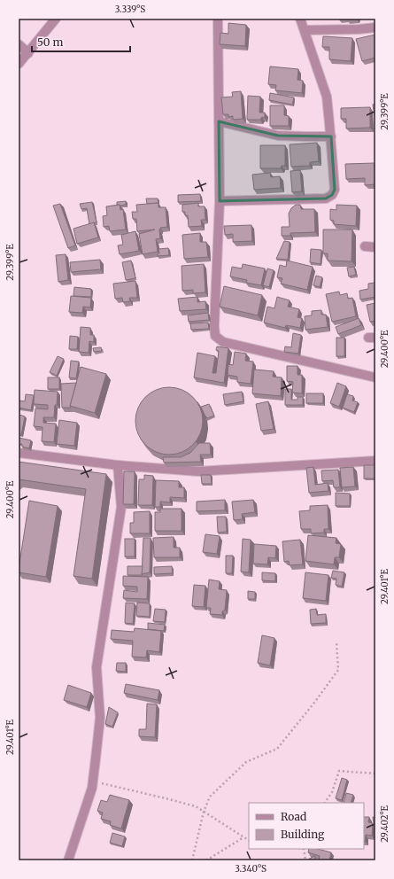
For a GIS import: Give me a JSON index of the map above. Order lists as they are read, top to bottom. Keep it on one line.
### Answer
{"legend":["Road","Building"],"scale_bar":"50 m","coordinates":["3.339°S","29.399°E","29.400°E","29.401°E","29.402°E","3.340°S"]}
